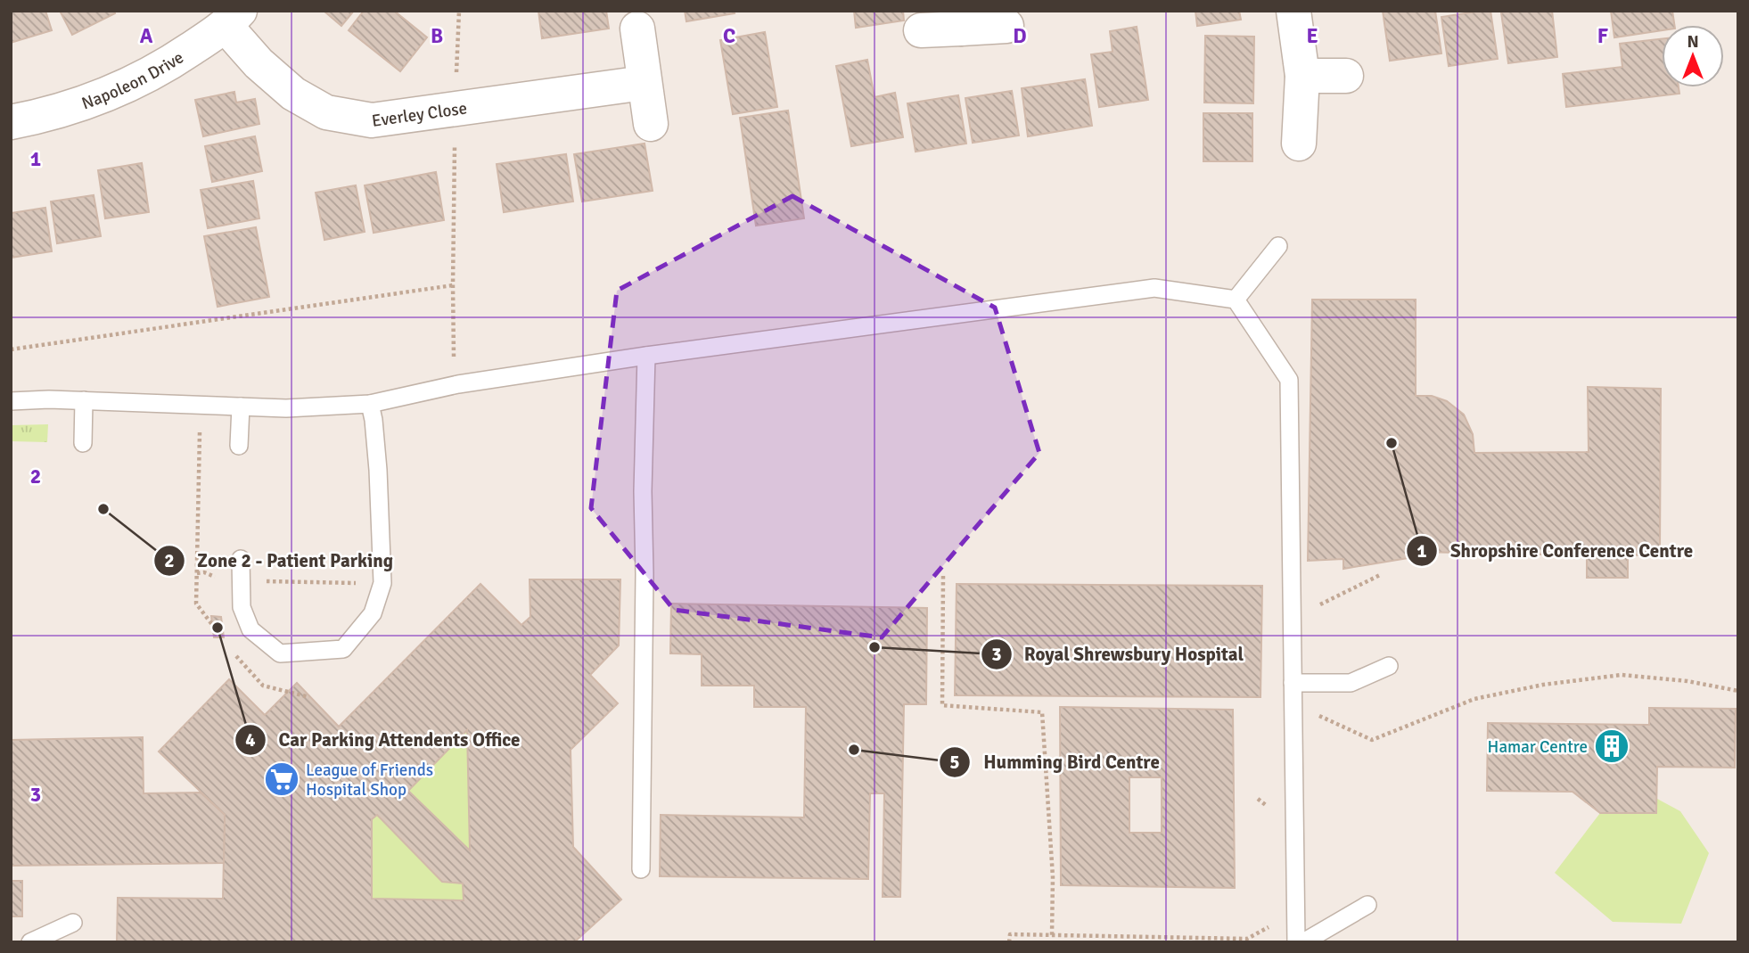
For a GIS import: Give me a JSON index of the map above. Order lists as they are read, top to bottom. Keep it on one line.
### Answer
{"streets":{"street":["Napoleon Drive","Everley Close"]},"crossings":[["Napoleon Drive","Everley Close"]],"places":{"other":["Shropshire Conference Centre","Zone 2 - Patient Parking","Car Parking Attendents Office","Royal Shrewsbury Hospital","Humming Bird Centre"],"building":["Hamar Centre"],"supermarket":["League of Friends Hospital Shop"]},"north":"top","grid":{"columns":["A","B","C","D","E","F"],"rows":["1","2","3"]}}
